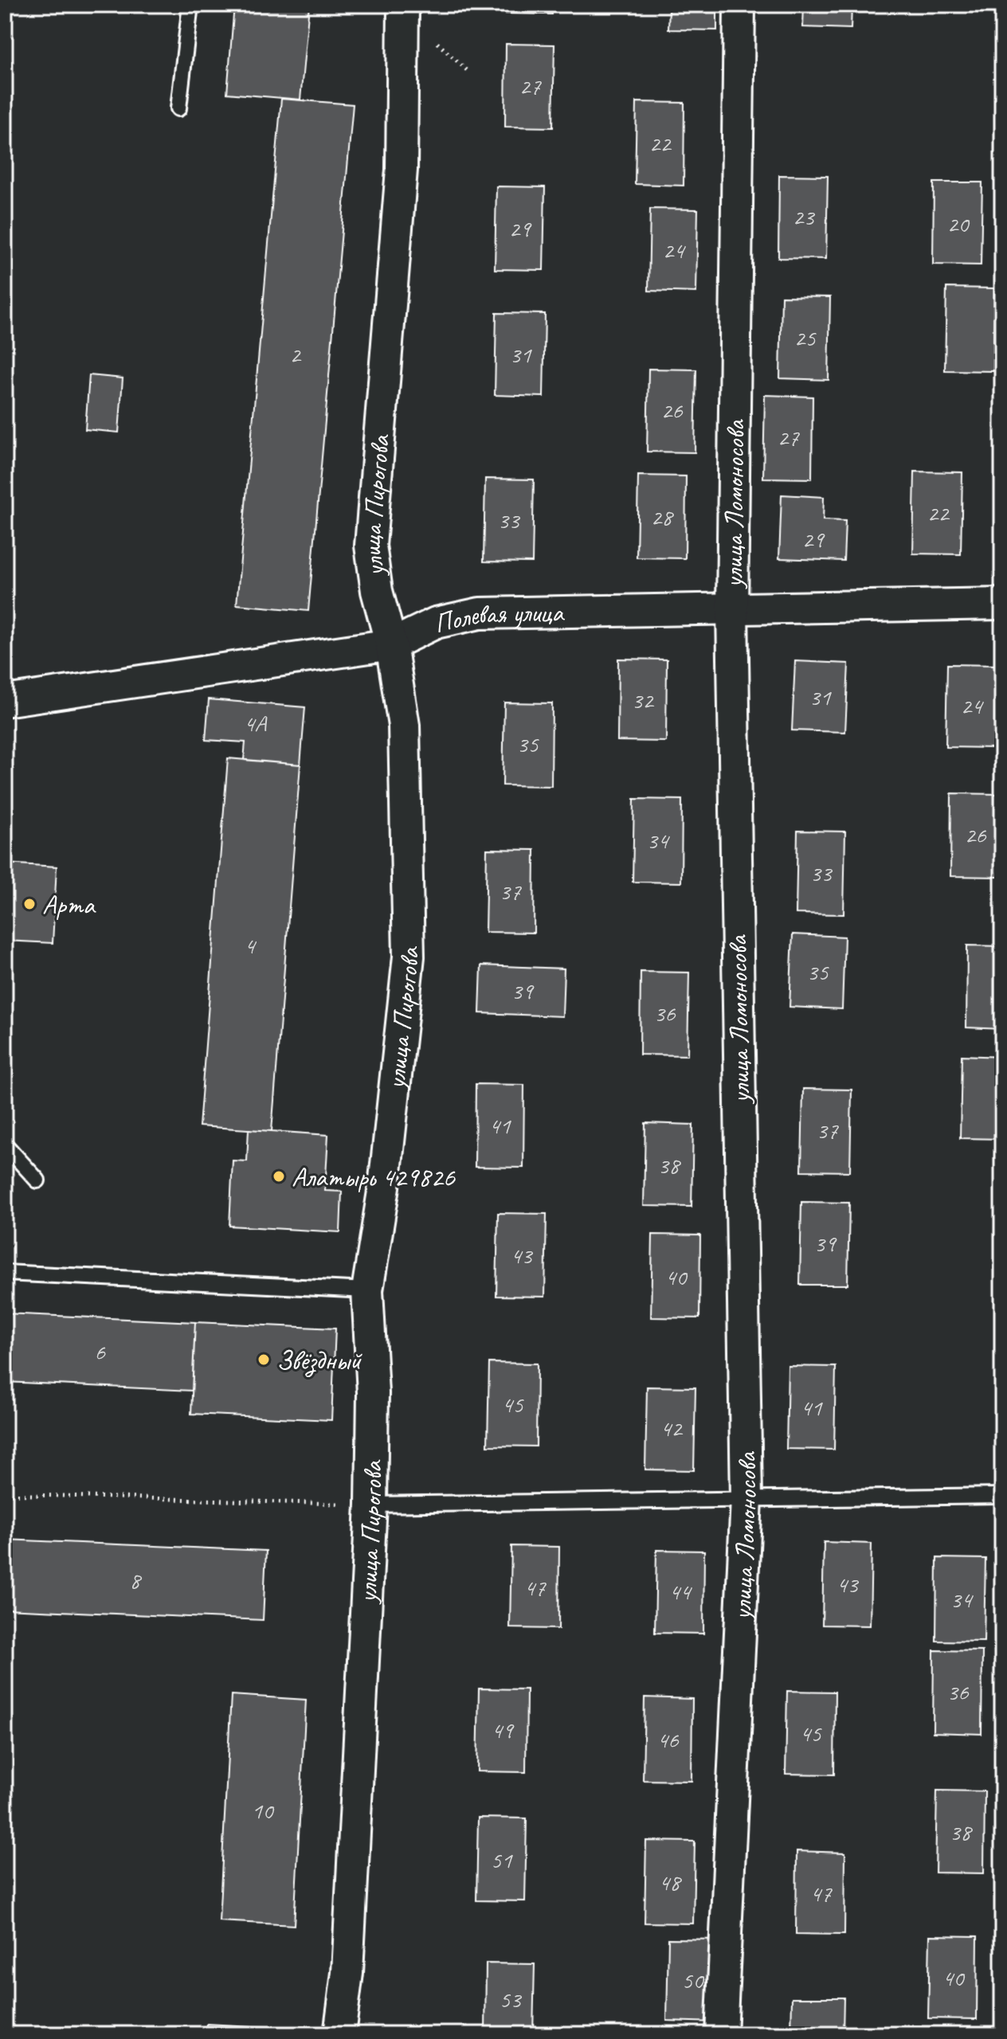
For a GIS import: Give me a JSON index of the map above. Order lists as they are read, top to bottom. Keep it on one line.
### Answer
{"streets":{"street":["улица Ломоносова","улица Пирогова","Полевая улица"]},"crossings":[["улица Ломоносова","Полевая улица"],["улица Пирогова","Полевая улица"]],"places":["Арта","Алатырь 429826","Звёздный"],"house_numbers":["27","22","23","20","29","24","25","2","31","26","27","22","28","33","29","31","32","24","4А","35","26","34","33","37","4","35","39","36","41","37","38","39","43","40","6","45","41","42","8","43","47","44","34","36","49","45","46","10","38","51","48","47","40","50","53"]}
